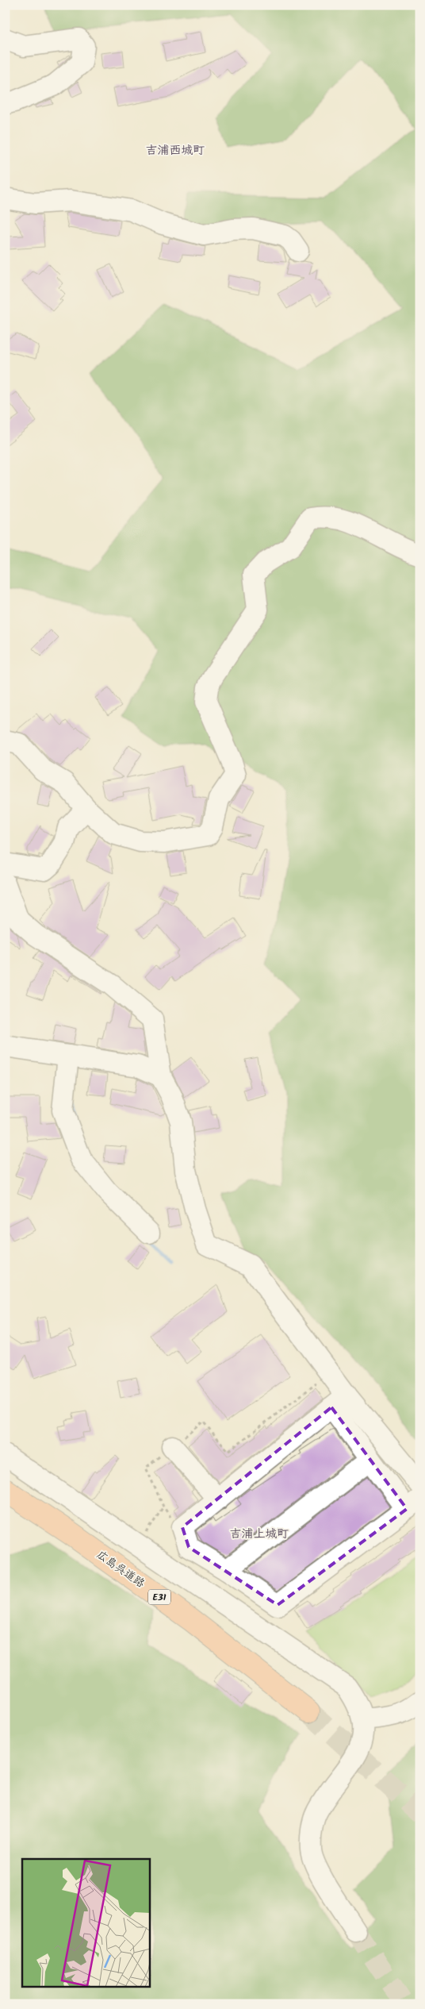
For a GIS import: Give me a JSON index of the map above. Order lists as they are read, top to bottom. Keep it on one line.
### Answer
{"streets":{"highway":["広島呉道路","E31"]},"districts":["吉浦西城町","吉浦上城町"]}
